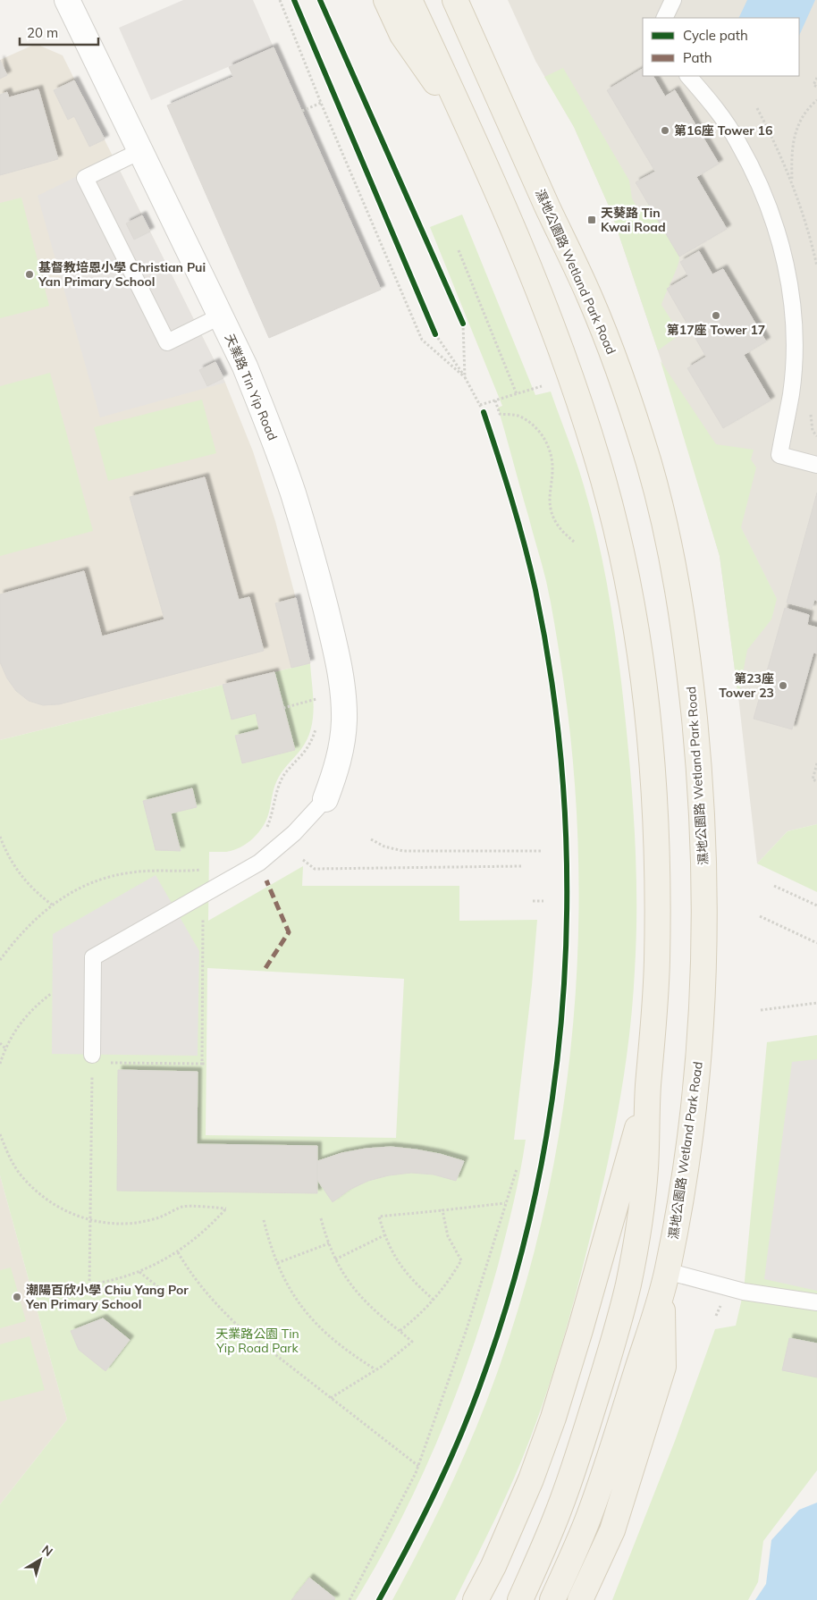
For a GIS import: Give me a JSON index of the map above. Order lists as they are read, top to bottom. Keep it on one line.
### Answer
{"streets":{"main road":["濕地公園路 Wetland Park Road"],"street":["天業路 Tin Yip Road"]},"parks":["天業路公園 Tin Yip Road Park"],"places":{"other":["第16座 Tower 16","基督教培恩小學 Christian Pui Yan Primary School","第17座 Tower 17","第23座 Tower 23","潮陽百欣小學 Chiu Yang Por Yen Primary School"],"transit":["天葵路 Tin Kwai Road"]},"legend":["Cycle path","Path"],"scale_bar":"20 m","north":"top right"}
